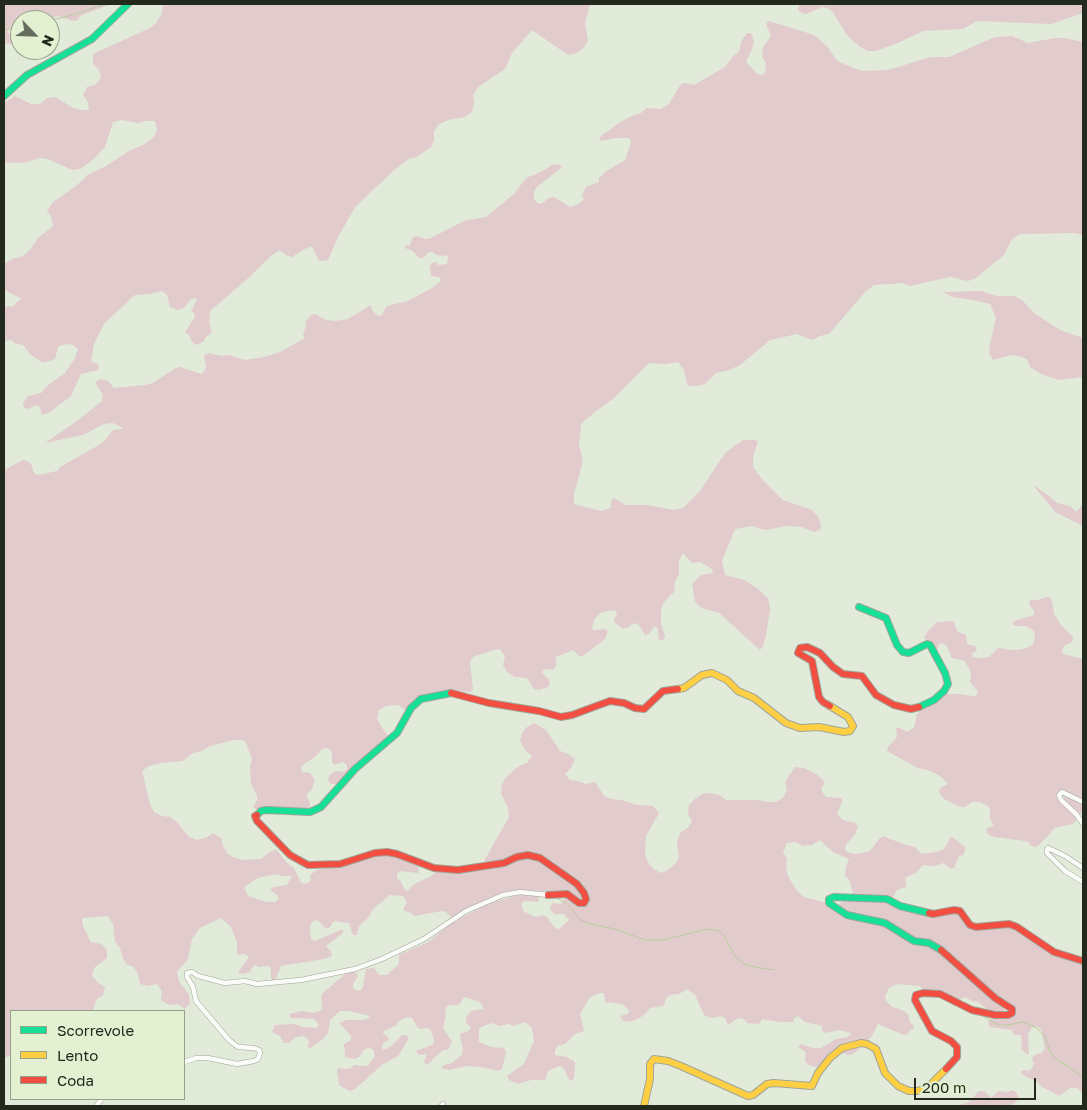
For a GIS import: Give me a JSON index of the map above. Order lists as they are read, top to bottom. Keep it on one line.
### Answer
{"legend":["Scorrevole","Lento","Coda"],"scale_bar":"200 m","north":"bottom right"}
